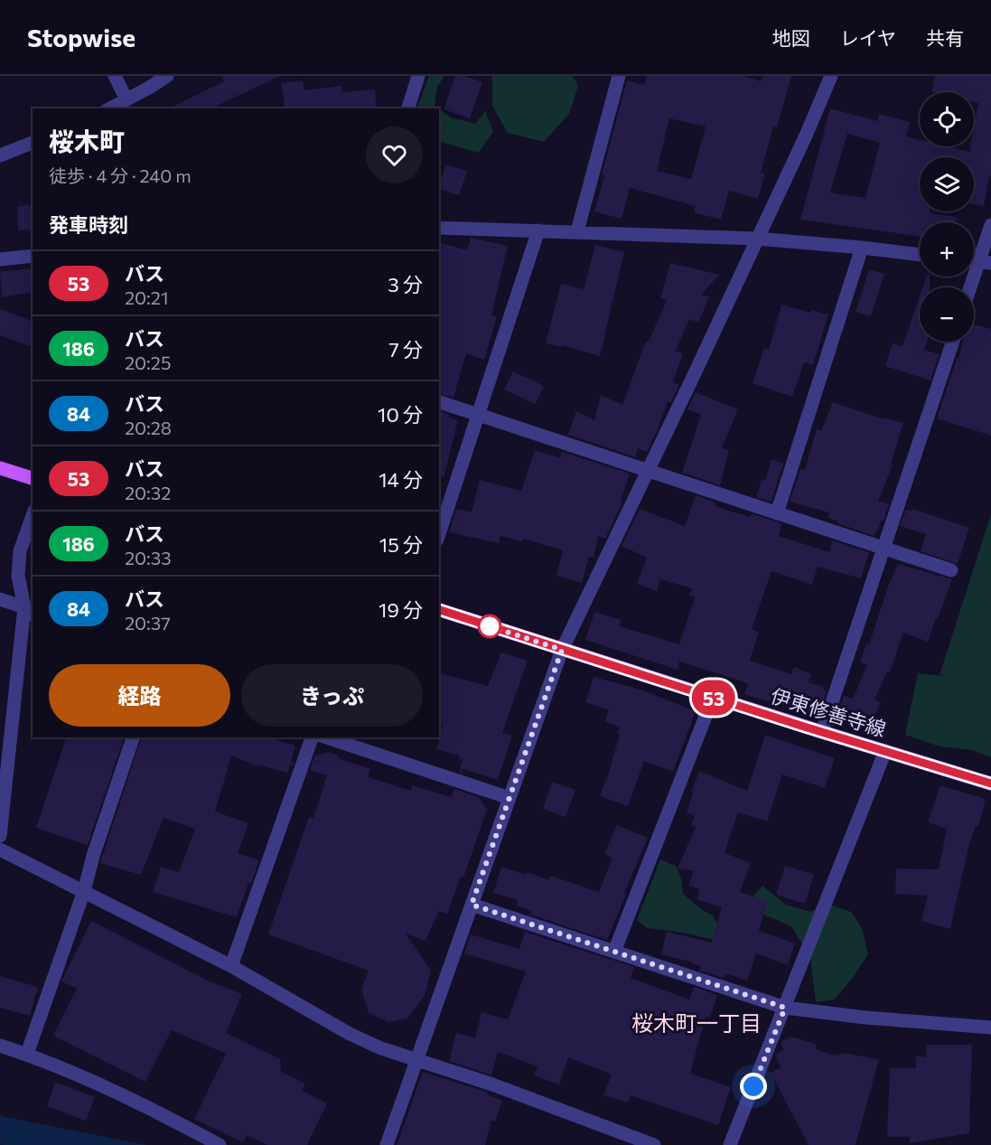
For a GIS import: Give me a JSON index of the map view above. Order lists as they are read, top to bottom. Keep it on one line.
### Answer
{"streets":{"main road":["伊東修善寺線"]},"districts":["桜木町一丁目"],"lines":["bus line 53"],"page":{"header":"Stopwise","nav":["地図","レイヤ","共有"],"on_map":"53","map_buttons":["+","−"],"heading":[["桜木町","徒歩 · 4 分 · 240 m"],"発車時刻"],"list":[{"mark":"53","name":"バス","note":"20:21","value":"3 分"},{"mark":"186","name":"バス","note":"20:25","value":"7 分"},{"mark":"84","name":"バス","note":"20:28","value":"10 分"},{"mark":"53","name":"バス","note":"20:32","value":"14 分"},{"mark":"186","name":"バス","note":"20:33","value":"15 分"},{"mark":"84","name":"バス","note":"20:37","value":"19 分"}],"buttons":["経路","きっぷ"]}}
